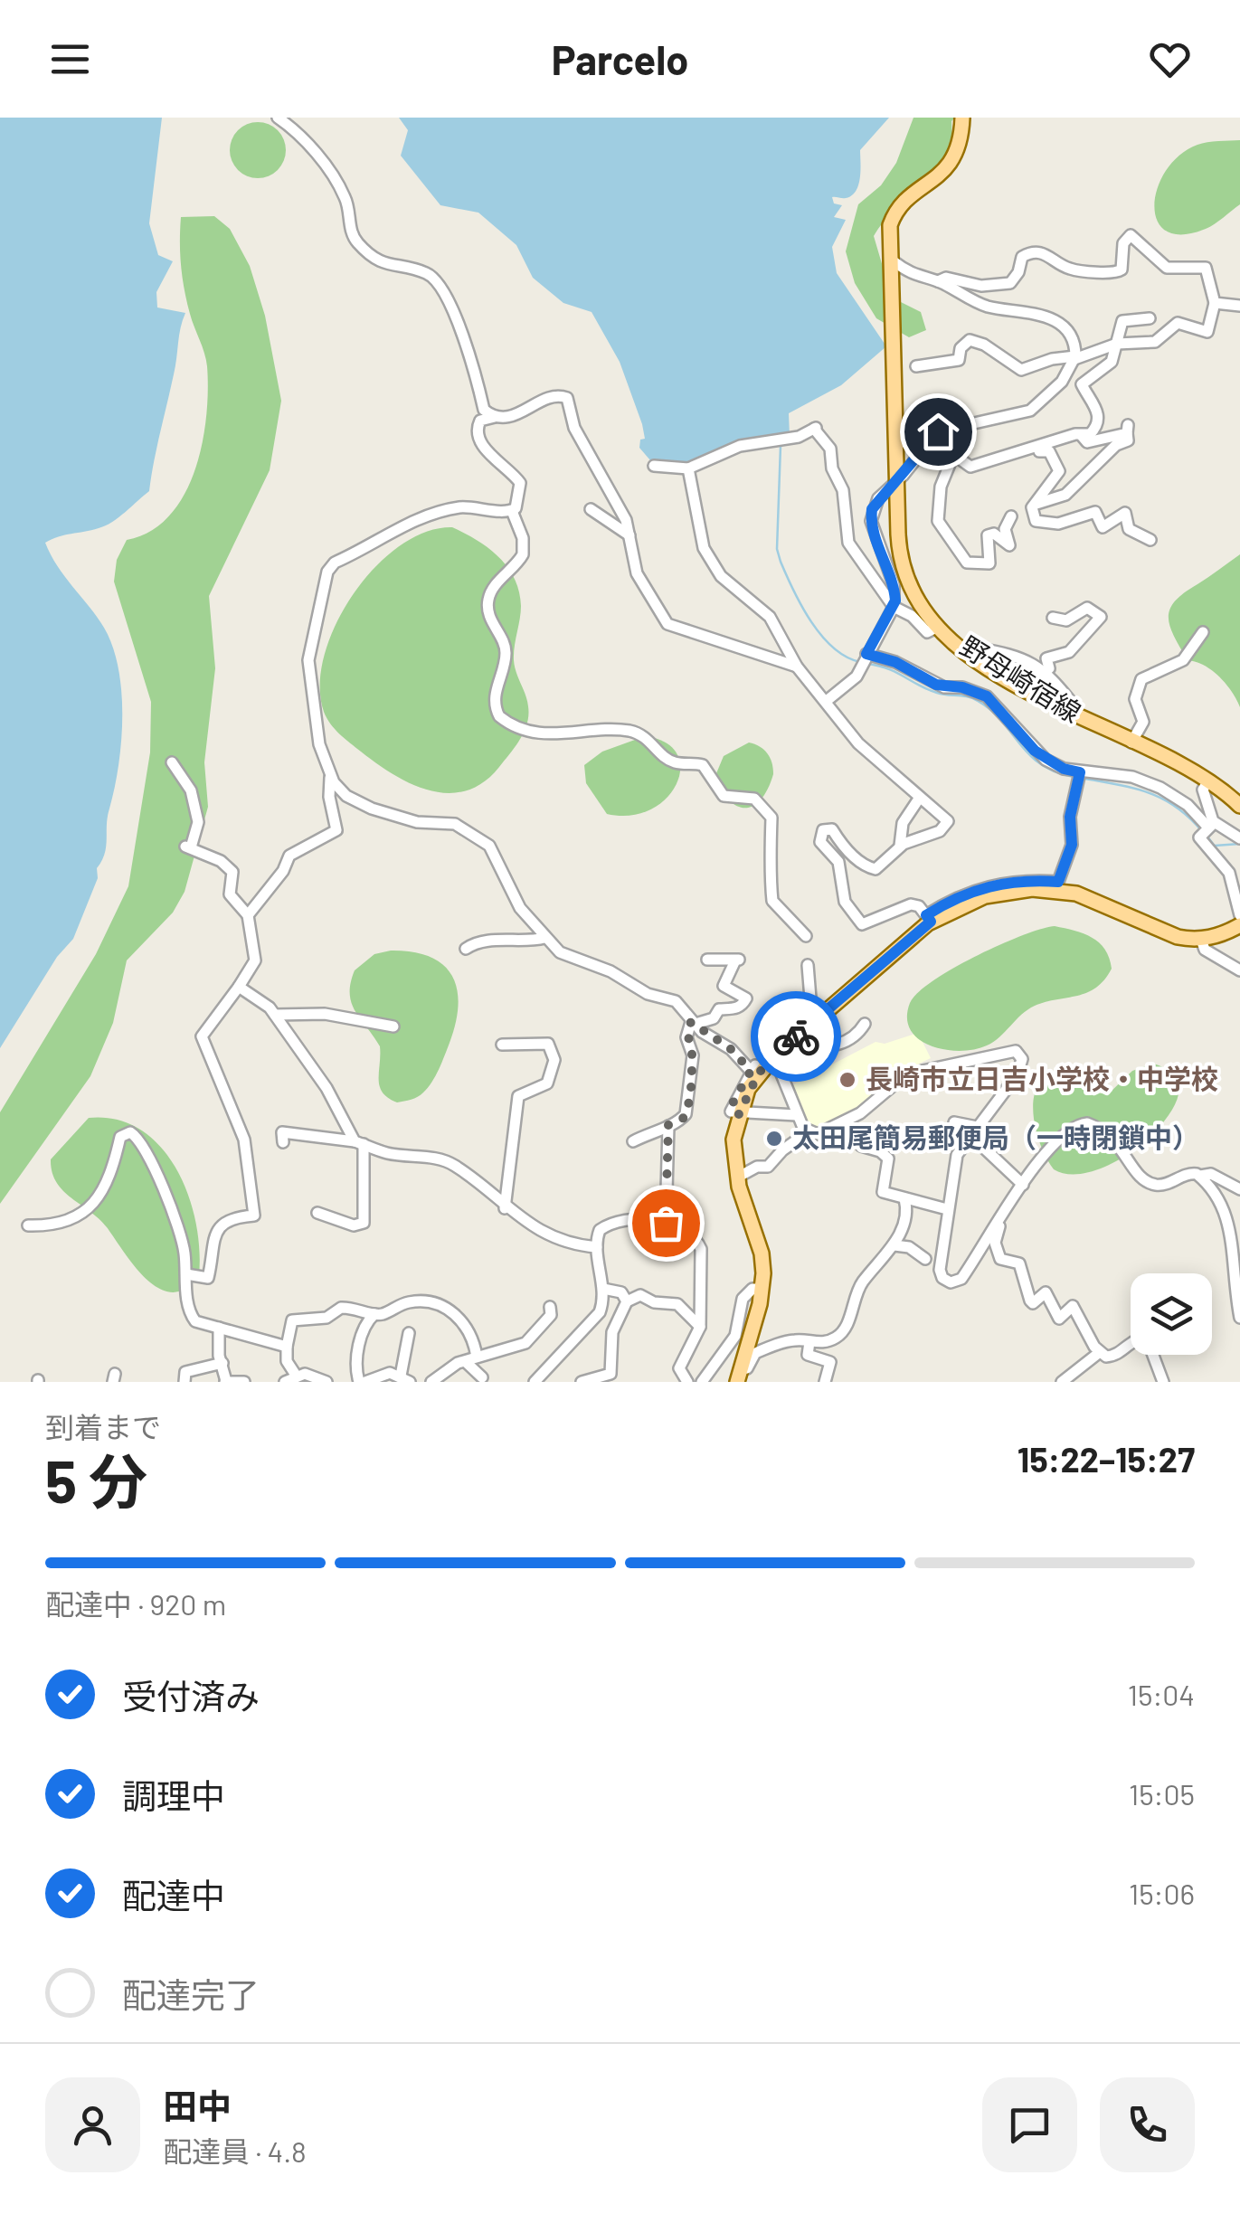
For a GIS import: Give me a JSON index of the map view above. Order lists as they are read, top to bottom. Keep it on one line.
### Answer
{"streets":{"main road":["野母崎宿線"]},"places":["長崎市立日吉小学校・中学校","太田尾簡易郵便局（一時閉鎖中）"],"page":{"header":"Parcelo","heading":["5 分","到着まで","15:22–15:27"],"panel":["田中","配達員 · 4.8"],"bar":"配達中 · 920 m","list":[["受付済み","15:04"],["調理中","15:05"],["配達中","15:06"],"配達完了"]}}
